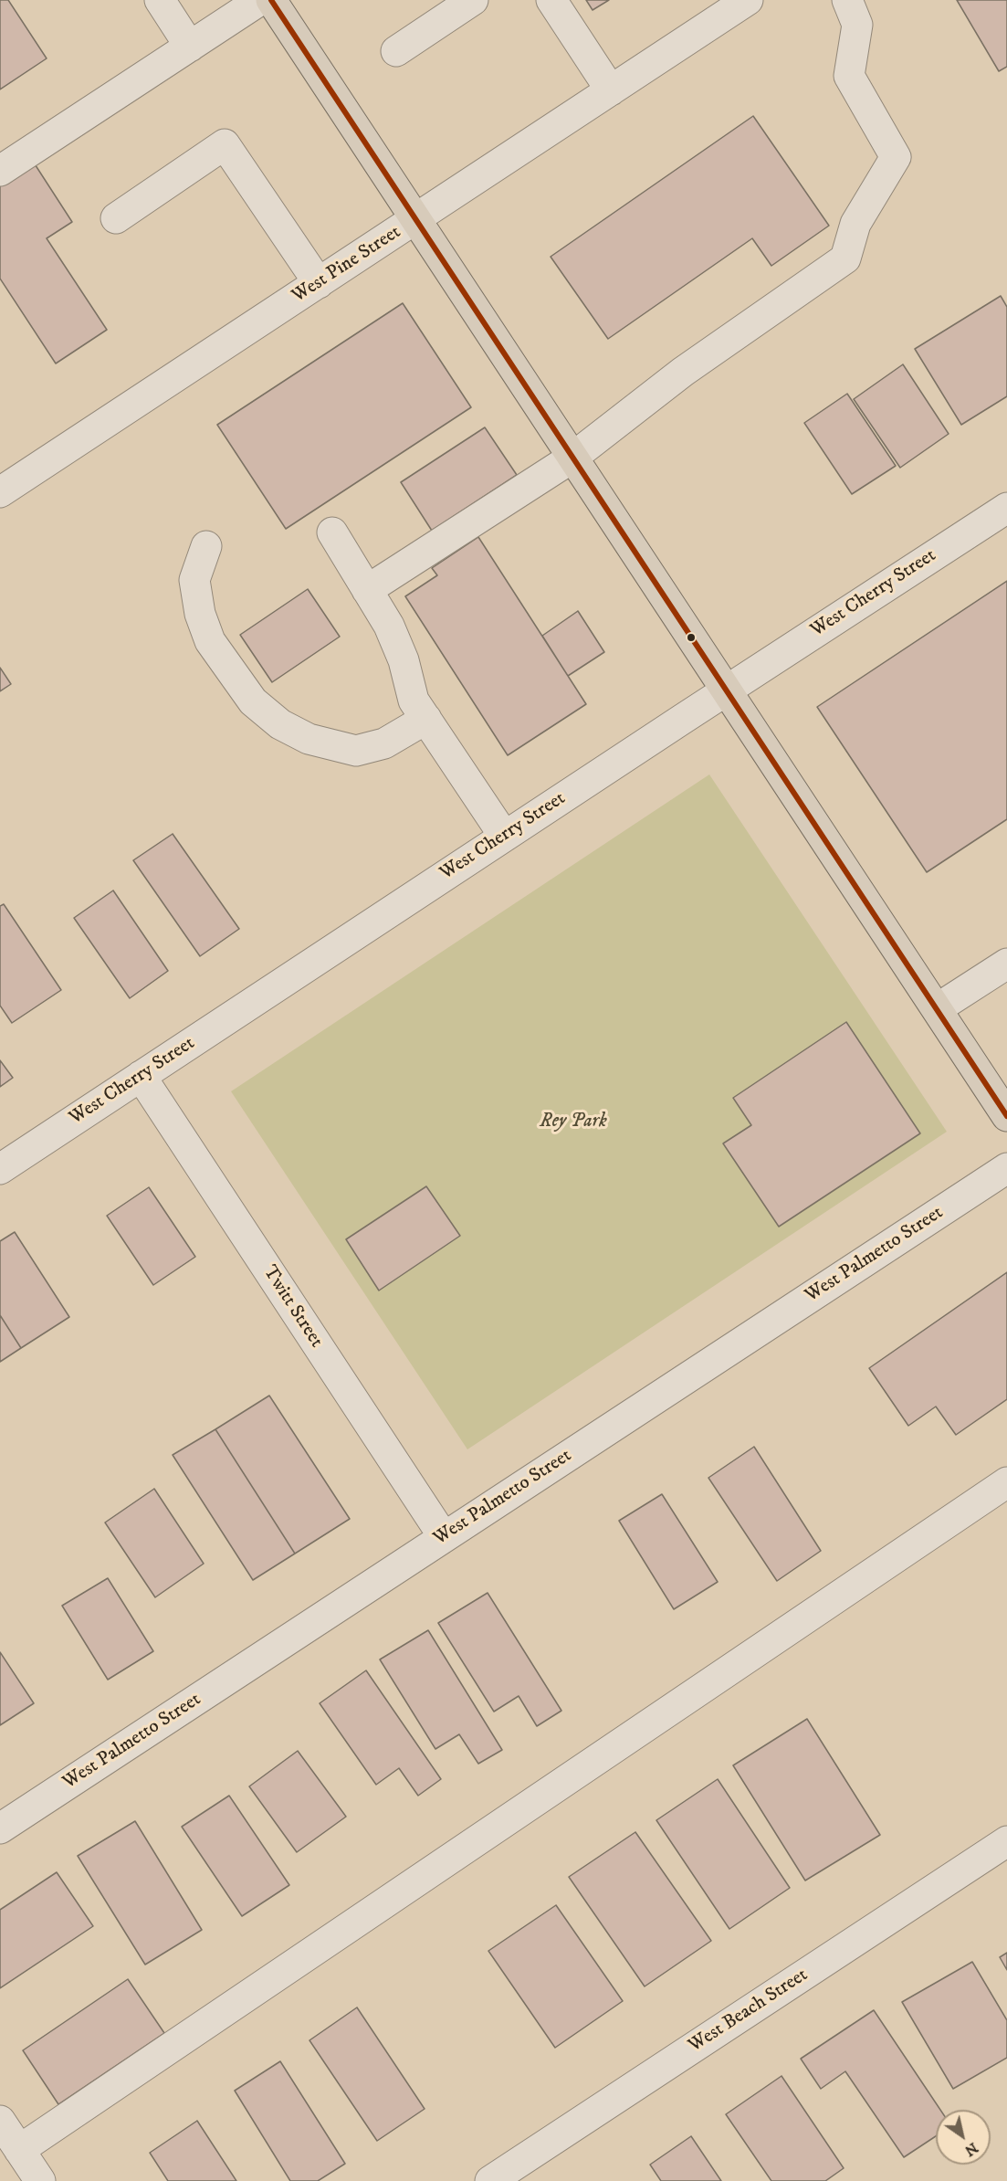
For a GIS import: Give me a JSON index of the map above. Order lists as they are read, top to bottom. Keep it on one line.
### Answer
{"streets":{"street":["West Pine Street","West Cherry Street","West Palmetto Street","Twitt Street","West Beach Street"]},"crossings":[["West Cherry Street","Twitt Street"],["West Palmetto Street","Twitt Street"]],"parks":["Rey Park"],"north":"bottom right"}
